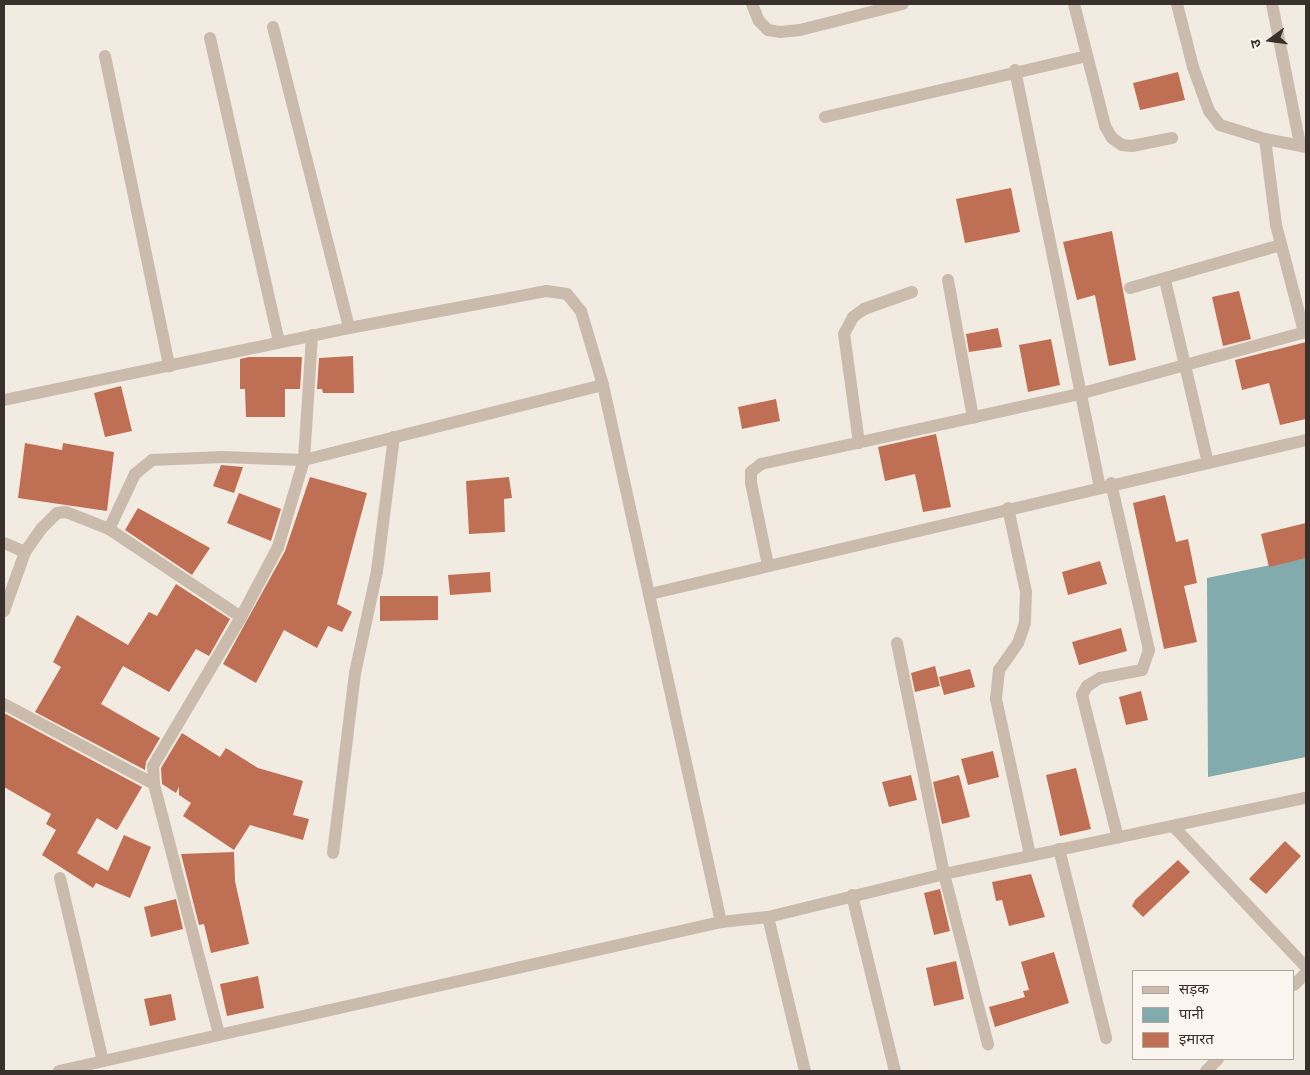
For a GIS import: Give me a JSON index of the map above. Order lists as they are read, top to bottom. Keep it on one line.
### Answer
{"legend":["सड़क","पानी","इमारत"],"north":"left"}
